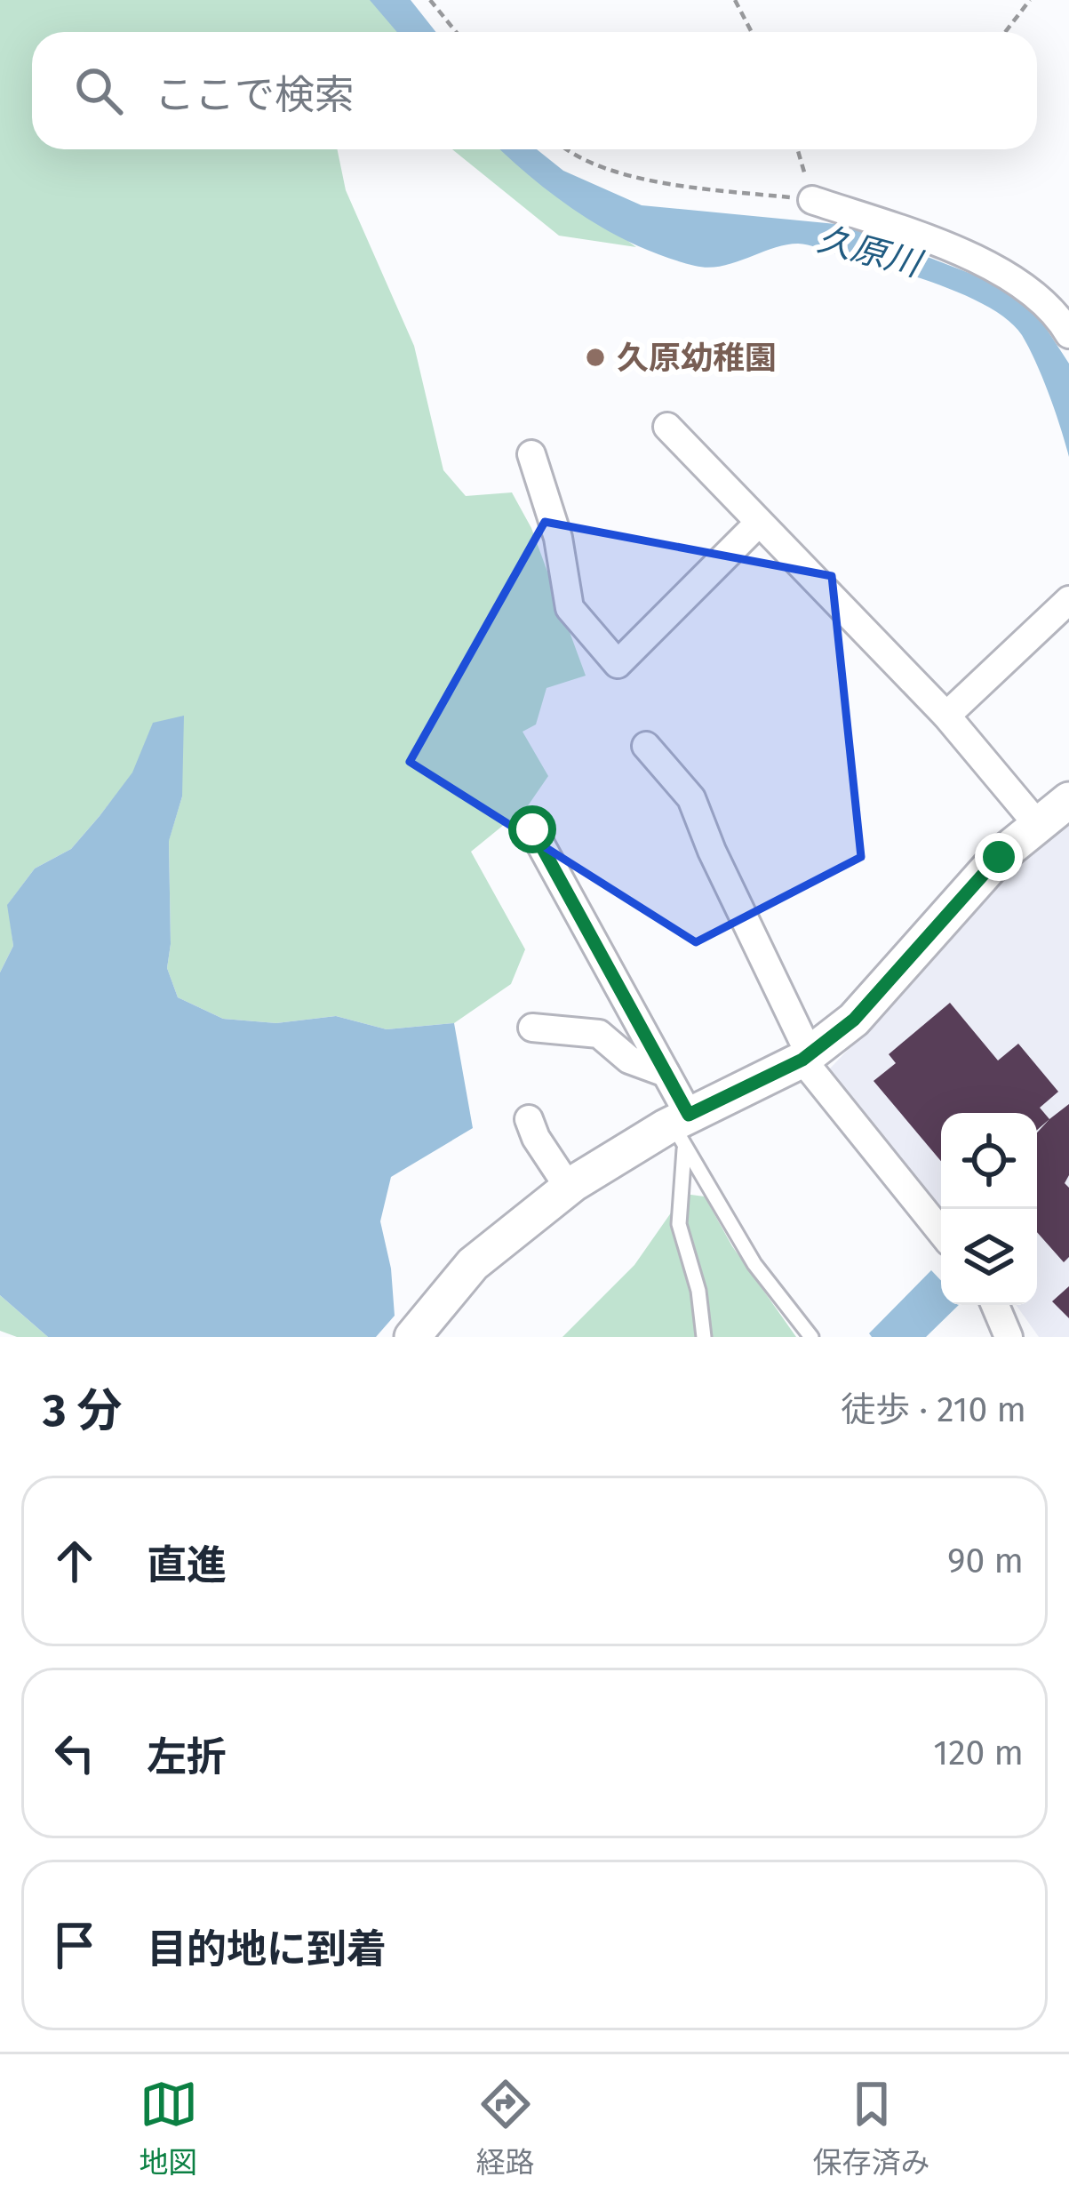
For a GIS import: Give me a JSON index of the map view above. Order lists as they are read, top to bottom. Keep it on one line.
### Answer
{"water":["久原川"],"places":["久原幼稚園"],"page":{"search":"ここで検索","heading":["3 分","徒歩 · 210 m"],"list":[["直進","90 m"],["左折","120 m"],"目的地に到着"],"nav":["地図","経路","保存済み"]}}
